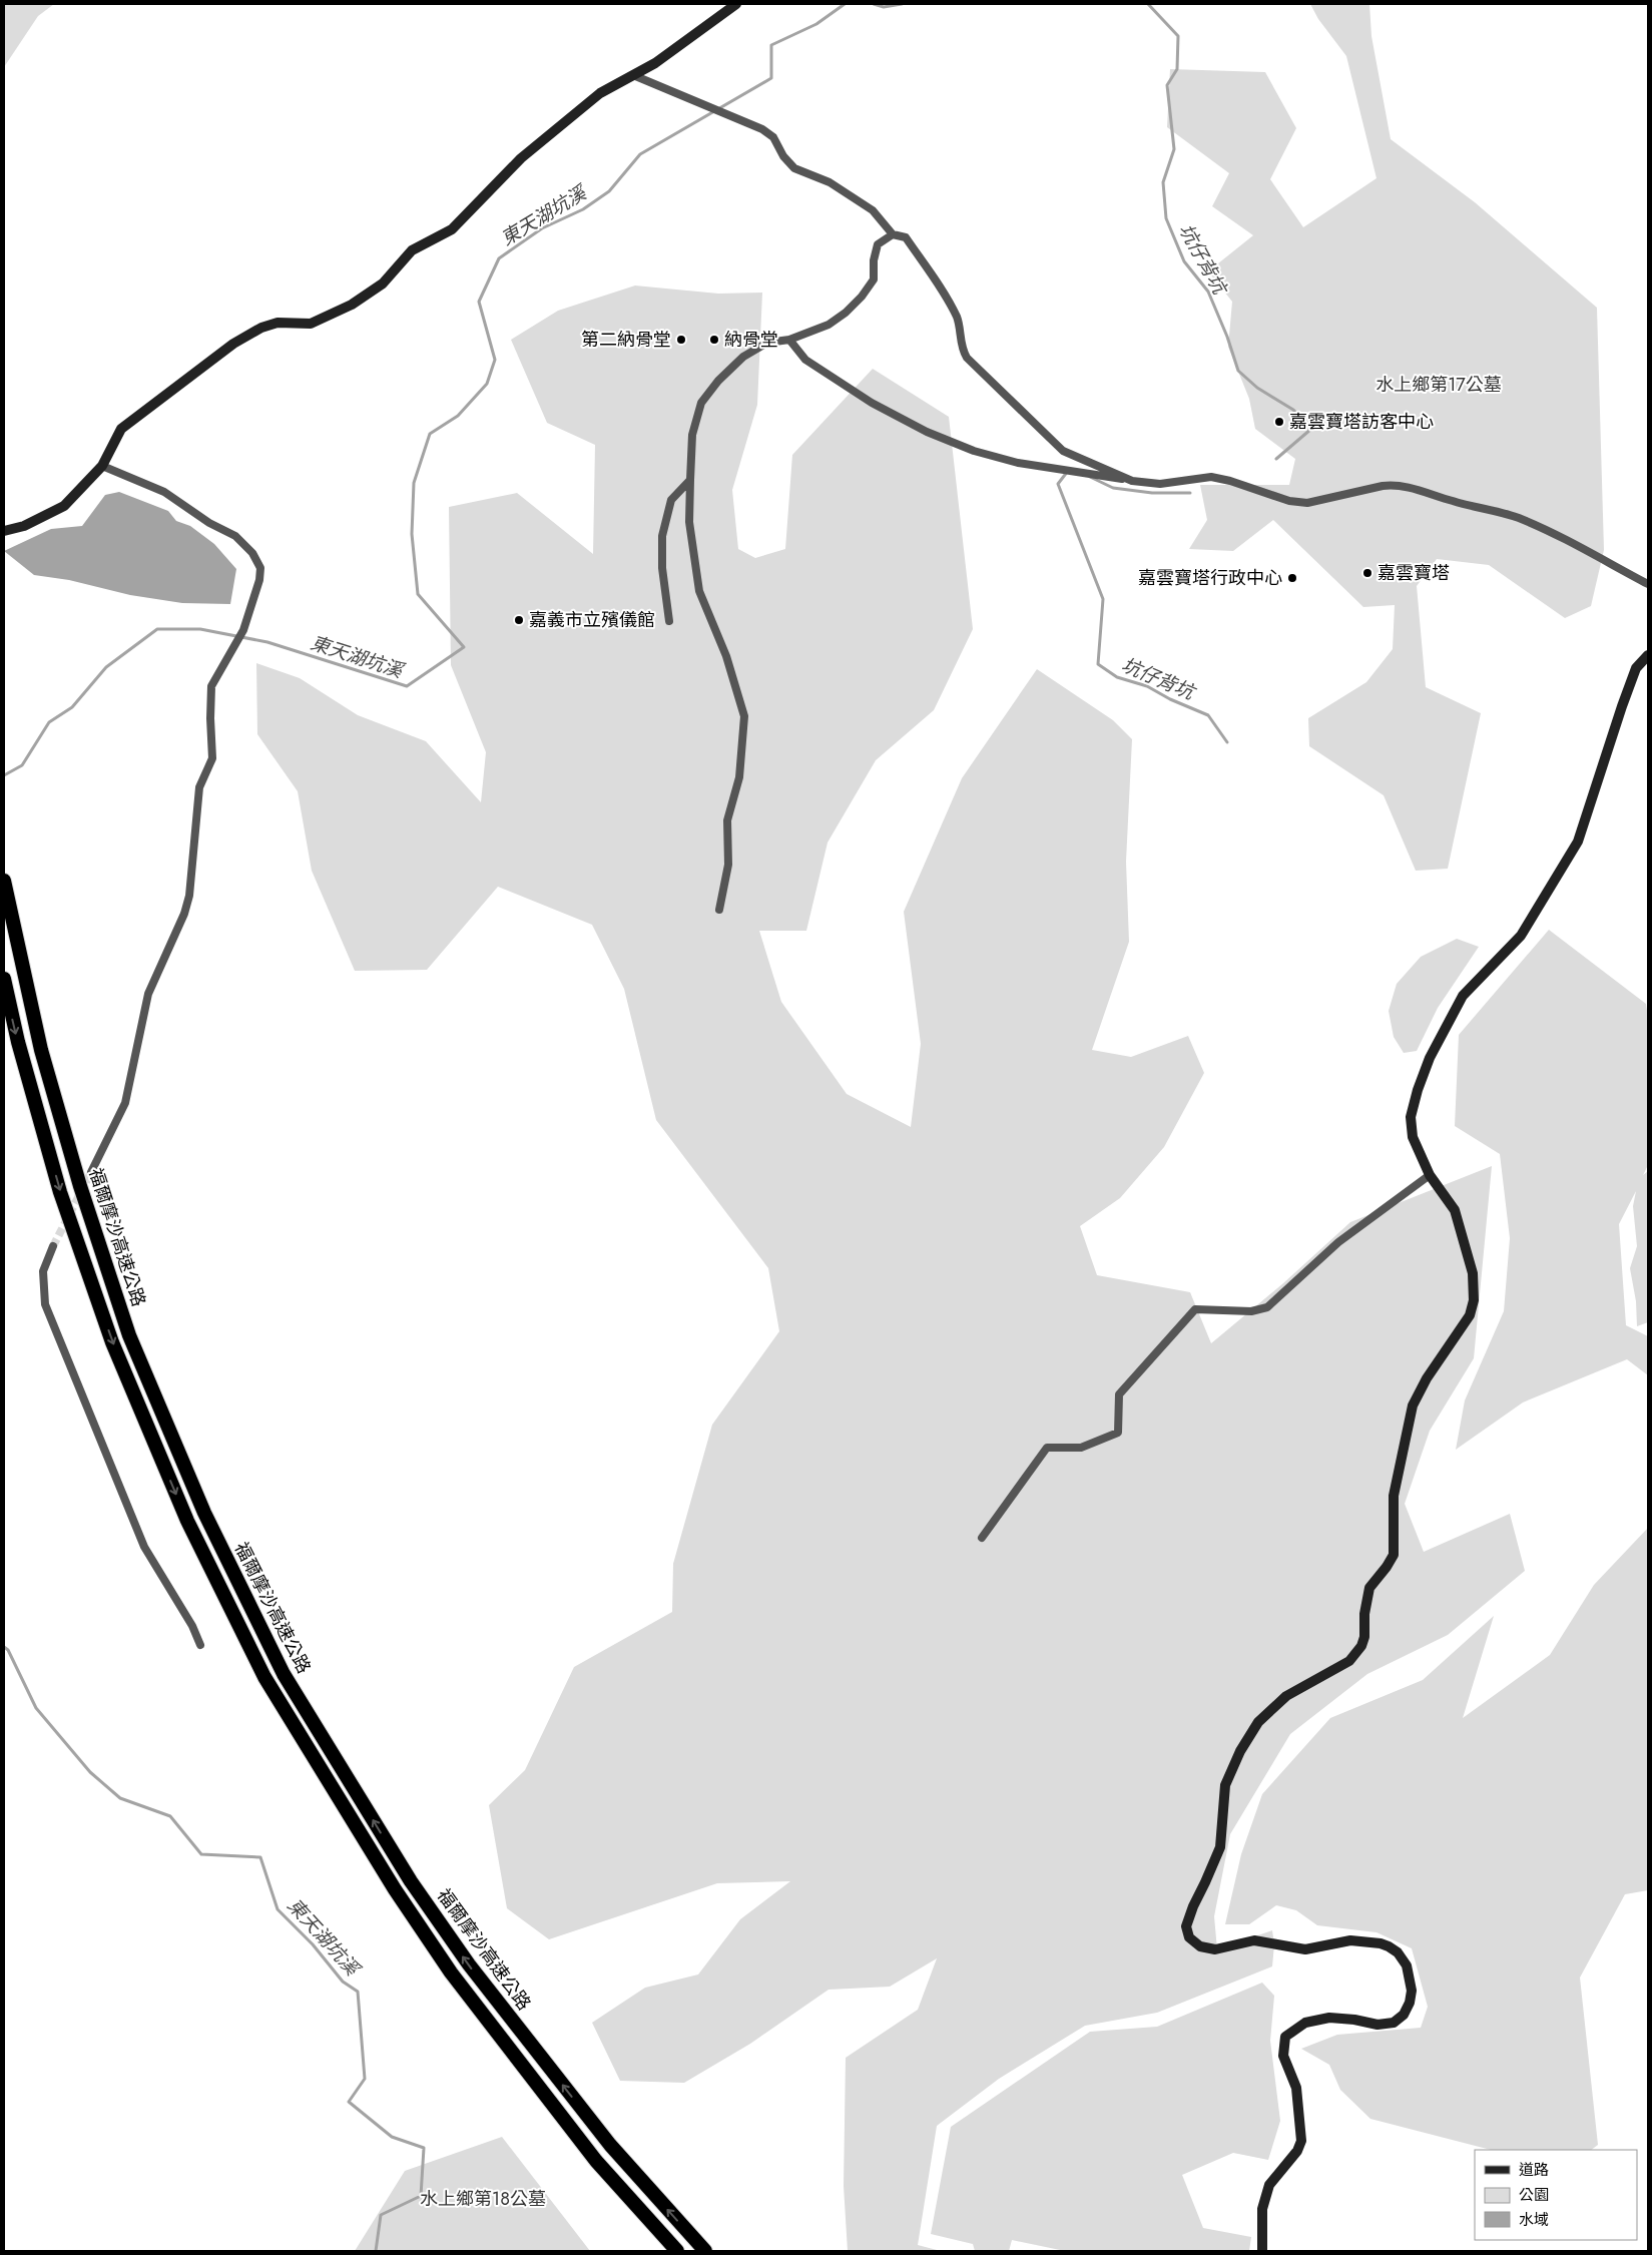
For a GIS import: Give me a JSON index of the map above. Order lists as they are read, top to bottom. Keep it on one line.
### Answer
{"streets":{"highway":["福爾摩沙高速公路"]},"water":["東天湖坑溪","坑仔背坑"],"parks":["水上鄉第17公墓","水上鄉第18公墓"],"places":["第二納骨堂","納骨堂","嘉雲寶塔訪客中心","嘉雲寶塔","嘉雲寶塔行政中心","嘉義市立殯儀館"],"legend":["道路","公園","水域"]}
